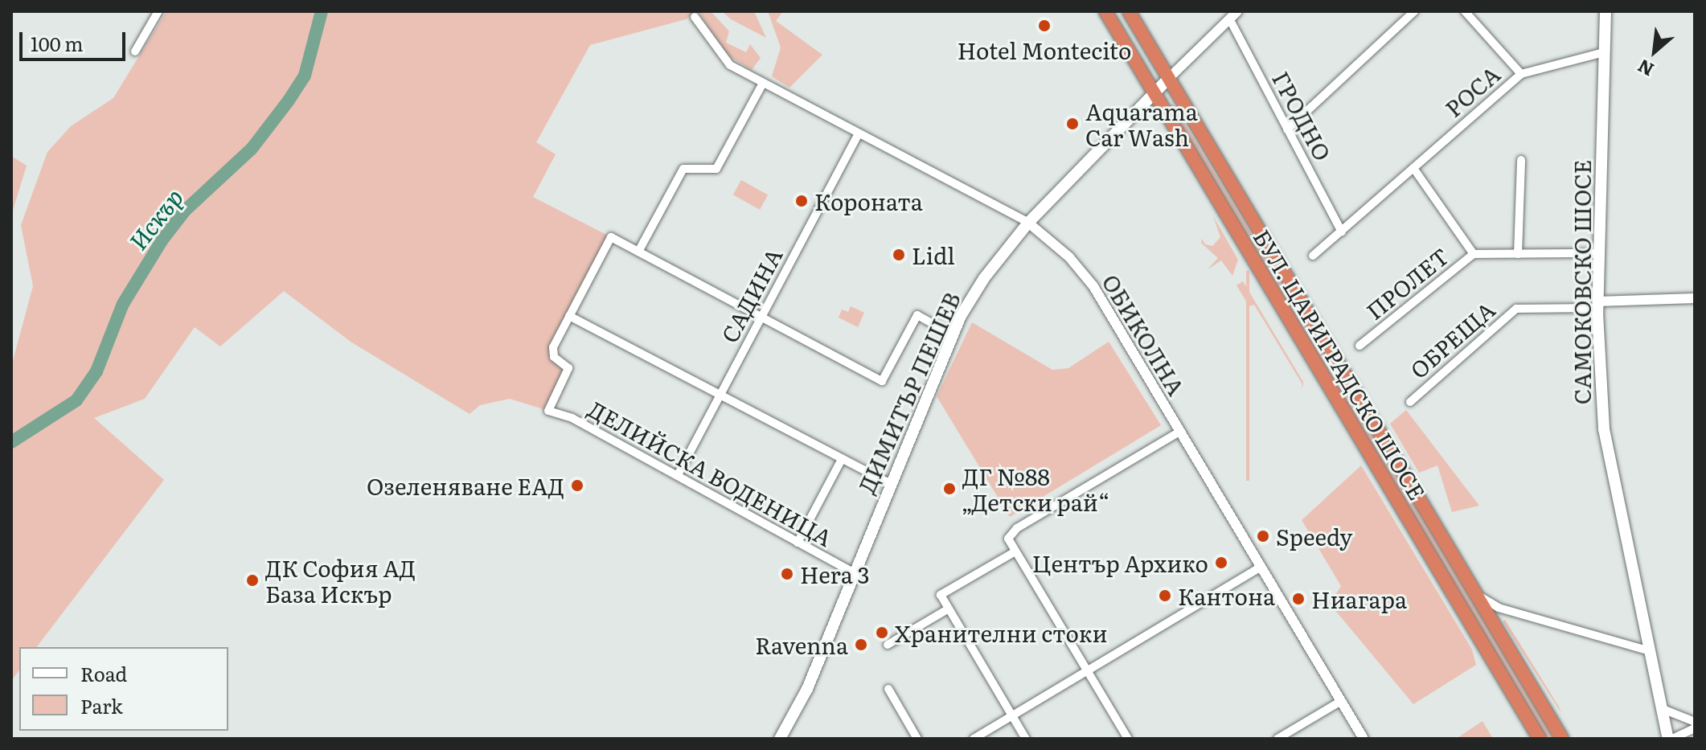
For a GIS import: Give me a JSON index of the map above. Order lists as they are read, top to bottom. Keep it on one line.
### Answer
{"streets":{"highway":["БУЛ. ЦАРИГРАДСКО ШОСЕ"],"main road":["САМОКОВСКО ШОСЕ","ДИМИТЪР ПЕШЕВ"],"street":["РОСА","ГРОДНО","ПРОЛЕТ","САДИНА","ОБИКОЛНА","ОБРЕЩА","ДЕЛИЙСКА ВОДЕНИЦА"]},"crossings":[["РОСА","ГРОДНО"],["РОСА","САМОКОВСКО ШОСЕ"],["САМОКОВСКО ШОСЕ","ПРОЛЕТ"],["САМОКОВСКО ШОСЕ","ОБРЕЩА"],["САДИНА","ОБИКОЛНА"],["САДИНА","ДЕЛИЙСКА ВОДЕНИЦА"],["ОБИКОЛНА","ДИМИТЪР ПЕШЕВ"],["БУЛ. ЦАРИГРАДСКО ШОСЕ","ДИМИТЪР ПЕШЕВ"],["ДИМИТЪР ПЕШЕВ","ДЕЛИЙСКА ВОДЕНИЦА"]],"water":["Искър"],"places":["Hotel Montecito","Aquarama Car Wash","Короната","Lidl","Озеленяване ЕАД","ДГ №88 „Детски рай“","Speedy","Център Архико","Hera 3","ДК София АД База Искър","Кантона","Ниагара","Хранителни стоки","Ravenna"],"legend":["Road","Park"],"scale_bar":"100 m","north":"bottom left"}
